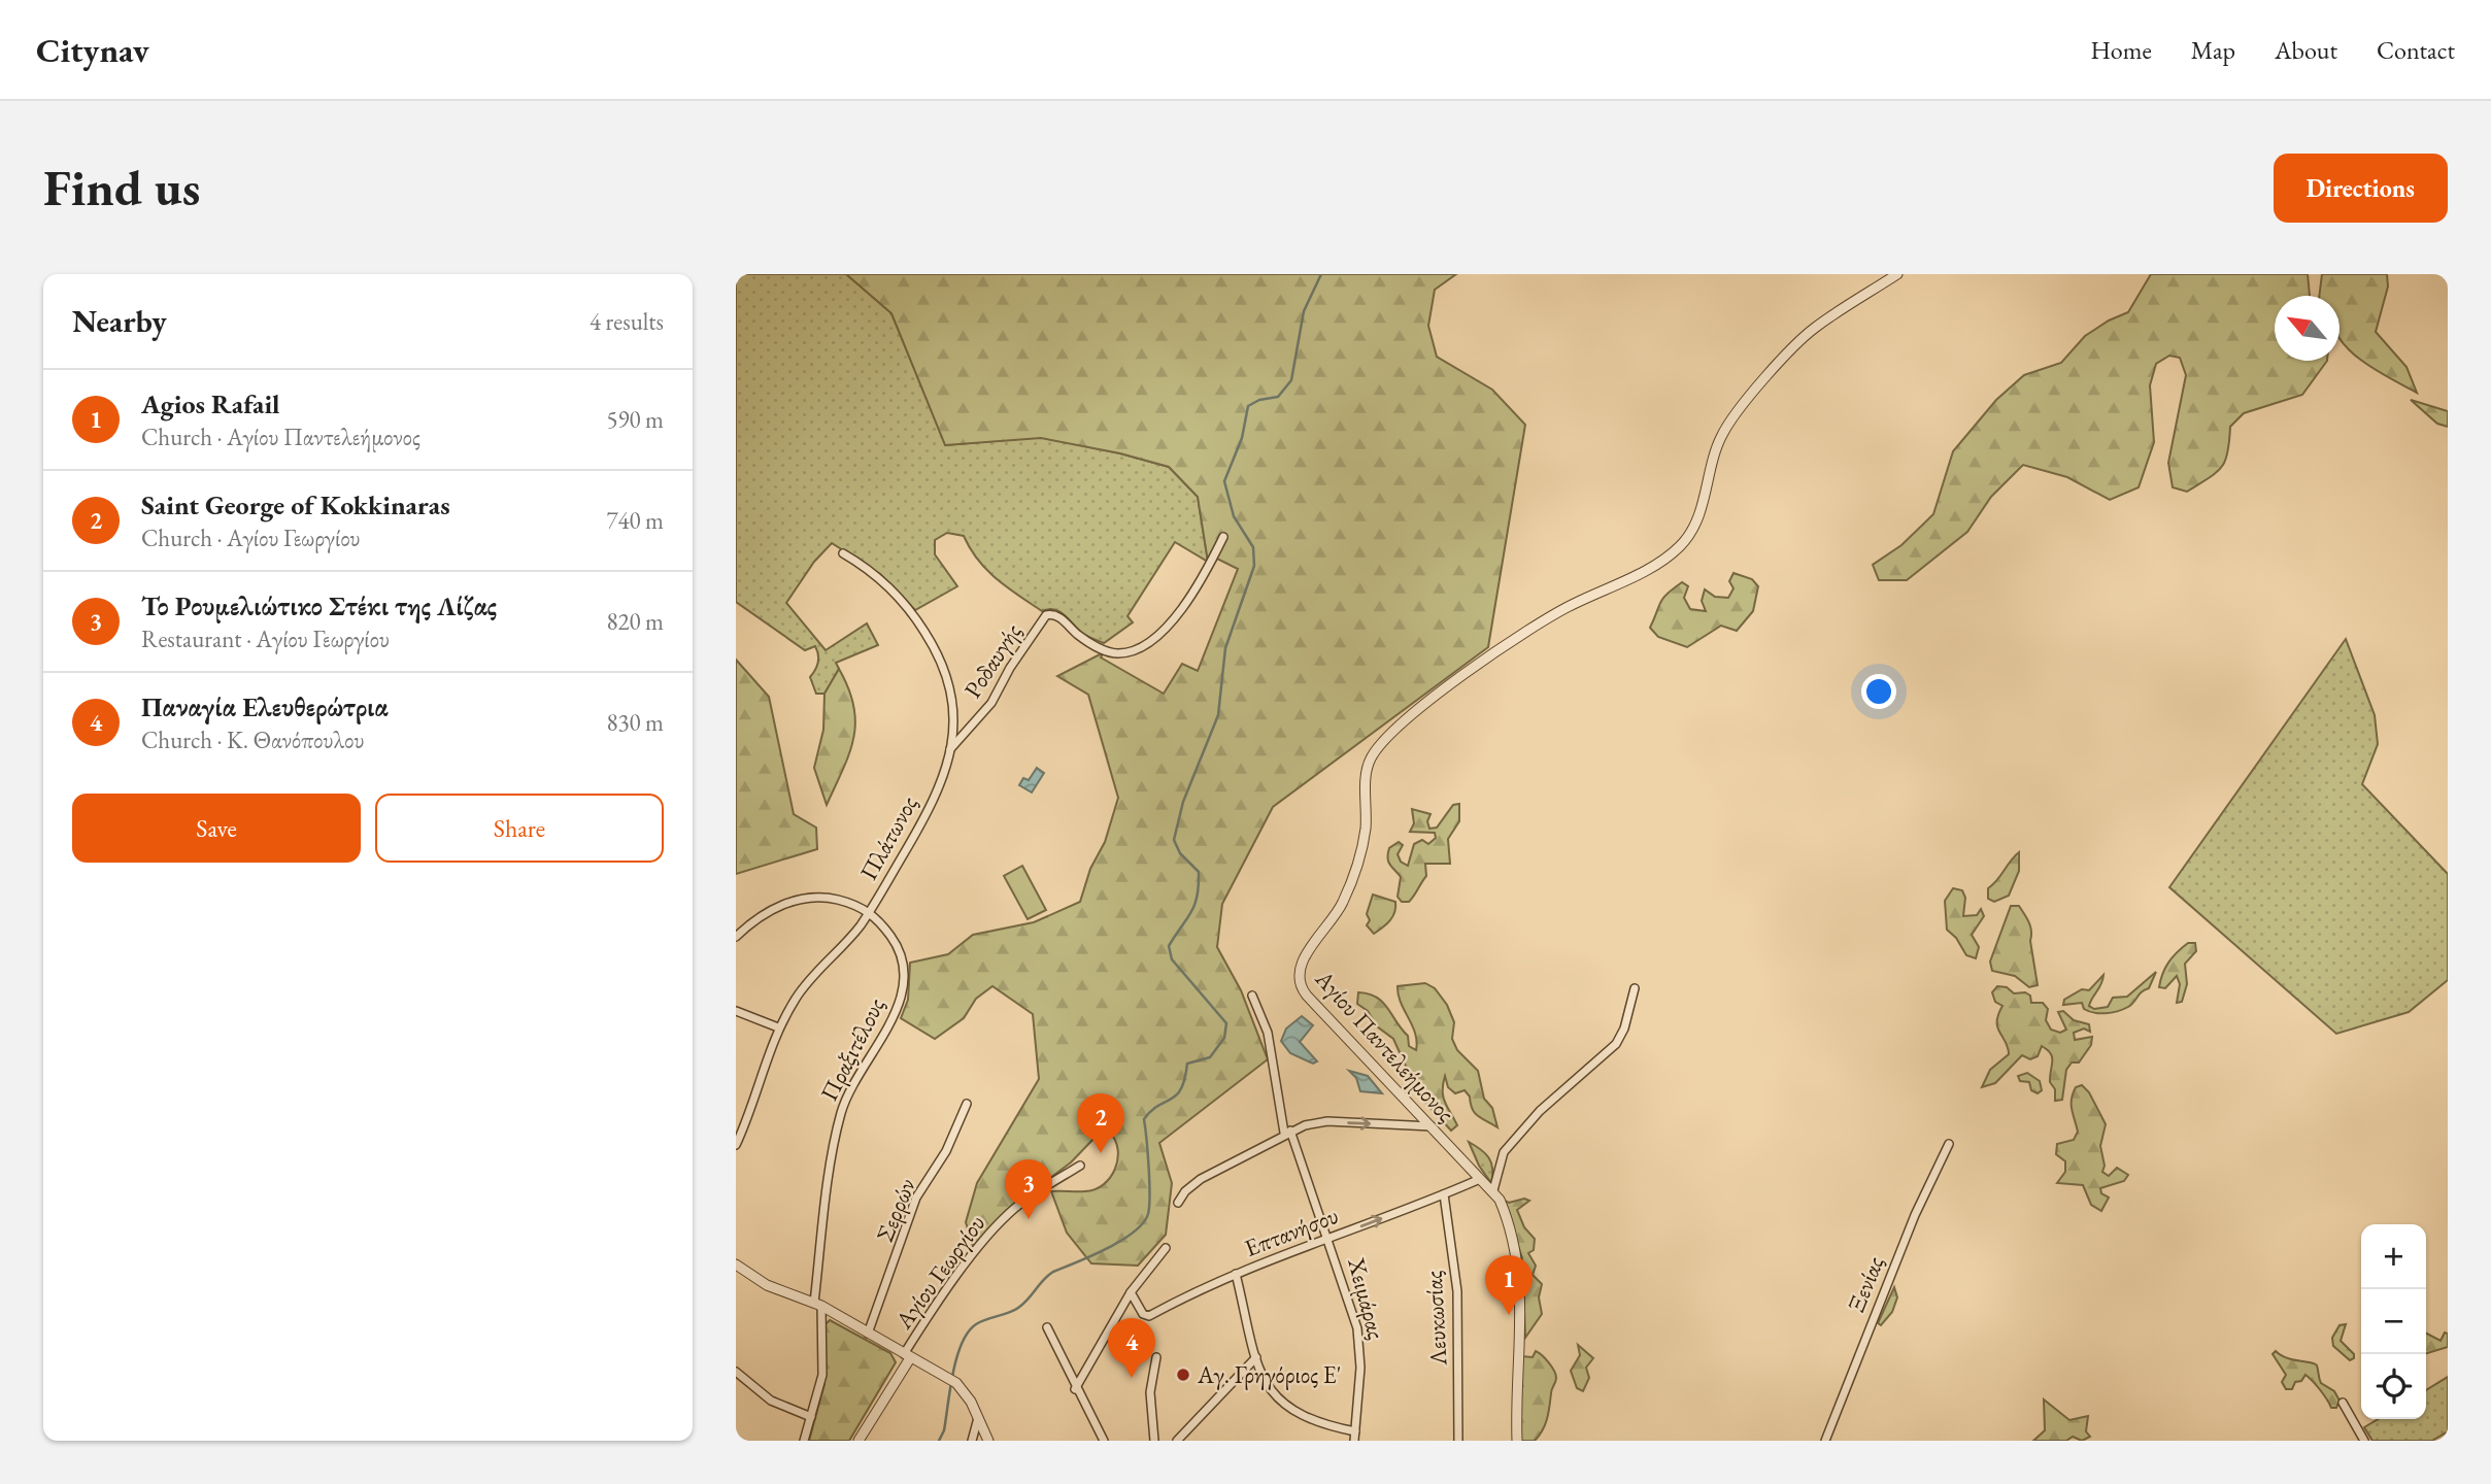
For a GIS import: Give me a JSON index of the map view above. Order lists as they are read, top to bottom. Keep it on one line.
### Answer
{"streets":{"street":["Ροδαυγής","Πλάτωνος","Αγίου Παντελεήμονος","Πραξιτέλους","Σερρών","Επτανήσου","Αγίου Γεωργίου","Ξενίας","Χειμάρας","Λευκωσίας"]},"crossings":[["Ροδαυγής","Πλάτωνος"],["Πλάτωνος","Πραξιτέλους"],["Αγίου Παντελεήμονος","Επτανήσου"],["Επτανήσου","Χειμάρας"],["Επτανήσου","Λευκωσίας"]],"places":["Αγ. Γρηγόριος Ε'"],"north":"top left","page":{"header":"Citynav","nav":["Home","Map","About","Contact"],"buttons":["Directions",["Save","Share"]],"title":"Find us","heading":["Nearby","4 results"],"list":[{"mark":"1","name":"Agios Rafail","note":"Church · Αγίου Παντελεήμονος","value":"590 m"},{"mark":"2","name":"Saint George of Kokkinaras","note":"Church · Αγίου Γεωργίου","value":"740 m"},{"mark":"3","name":"Το Ρουμελιώτικο Στέκι της Λίζας","note":"Restaurant · Αγίου Γεωργίου","value":"820 m"},{"mark":"4","name":"Παναγία Ελευθερώτρια","note":"Church · Κ. Θανόπουλου","value":"830 m"}],"pins":["2","3","1","4"],"map_buttons":["+","−"]}}
